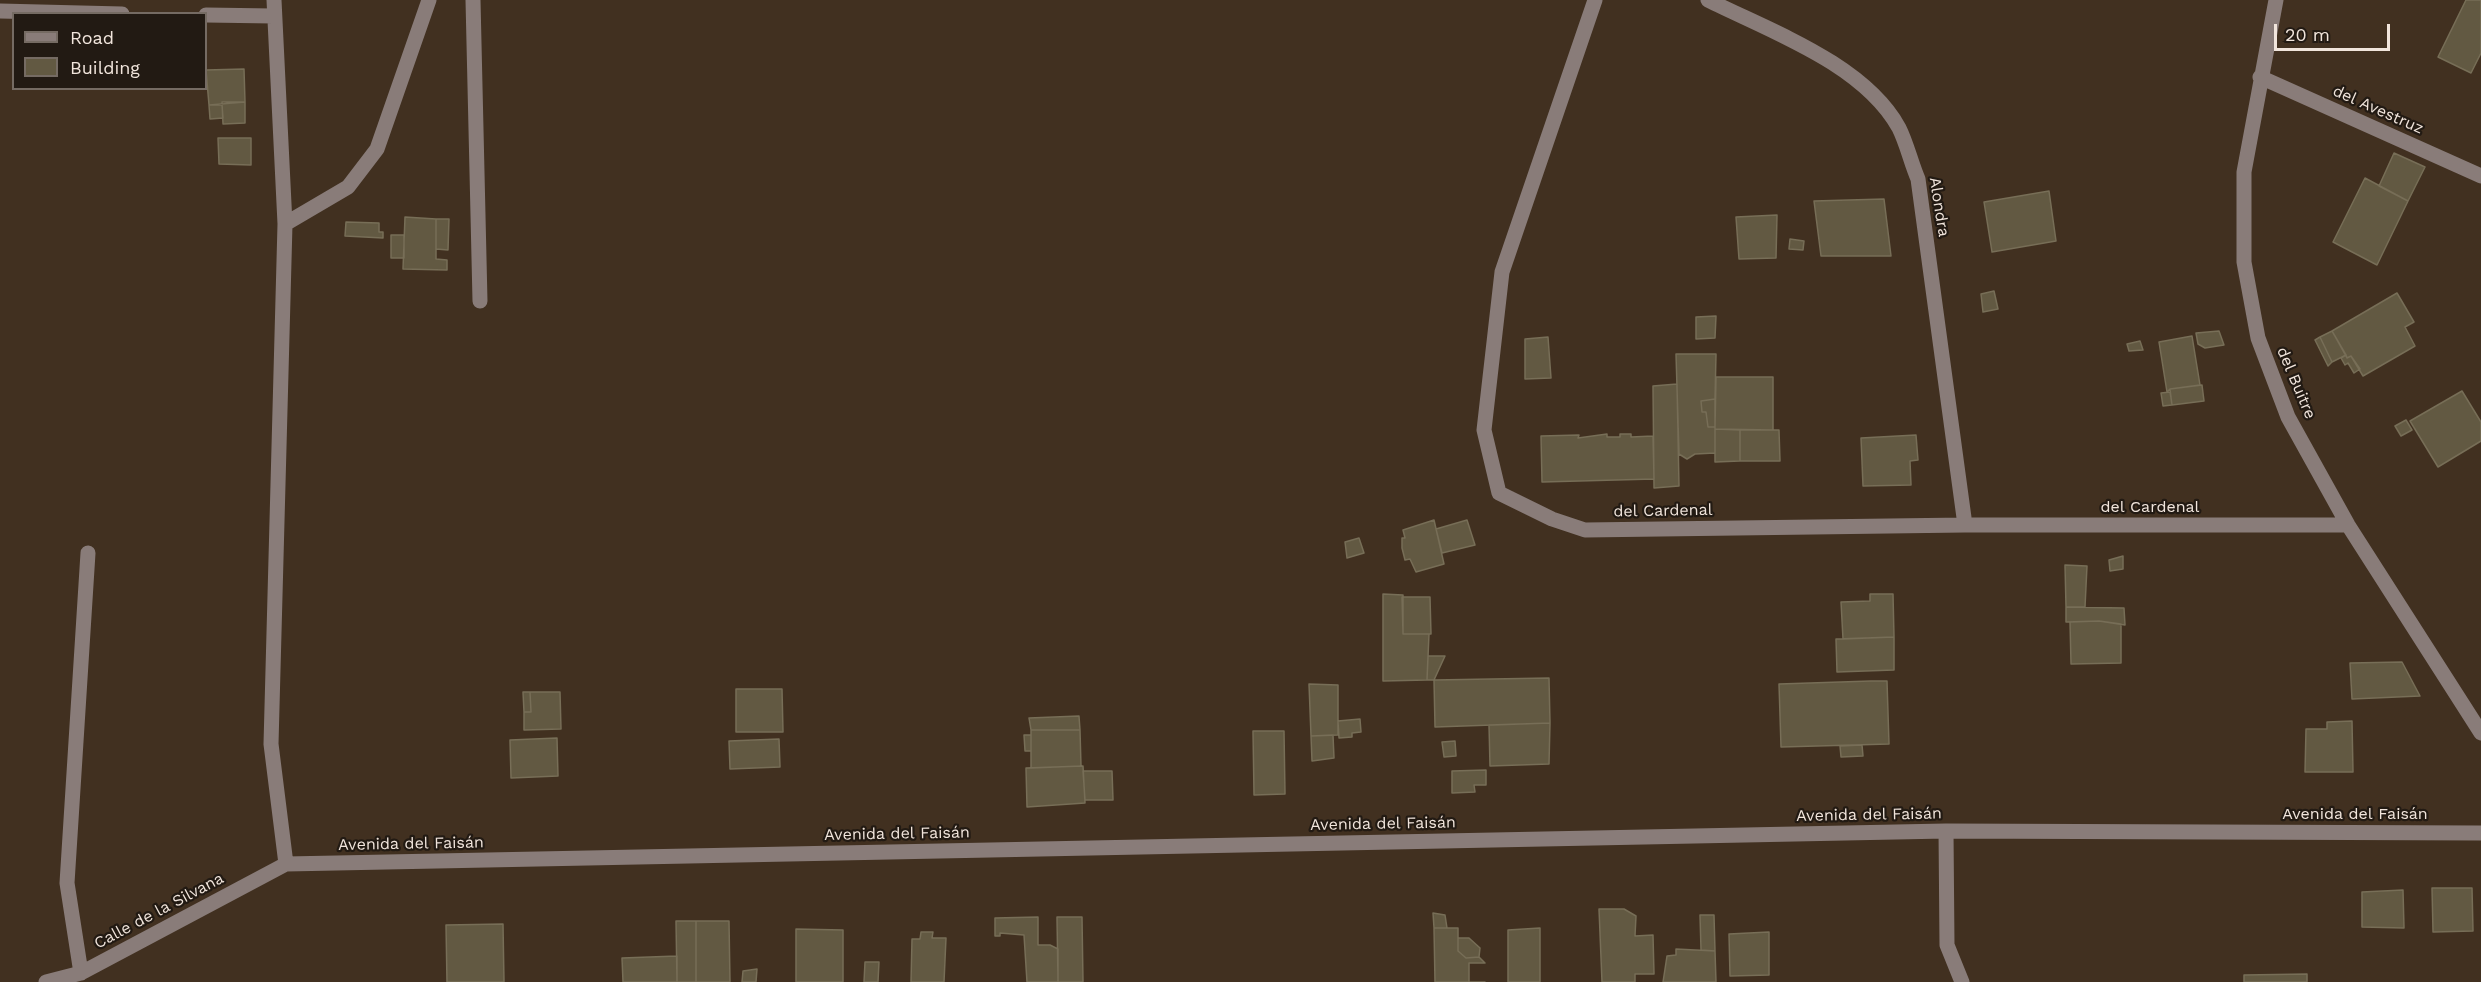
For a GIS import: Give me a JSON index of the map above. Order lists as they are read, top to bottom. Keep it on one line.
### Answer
{"streets":{"street":["del Avestruz","Alondra","del Buitre","del Cardenal","Avenida del Faisán","Calle de la Silvana"]},"crossings":[["del Avestruz","del Buitre"],["Alondra","del Cardenal"],["del Buitre","del Cardenal"],["Avenida del Faisán","Calle de la Silvana"]],"legend":["Road","Building"],"scale_bar":"20 m"}
